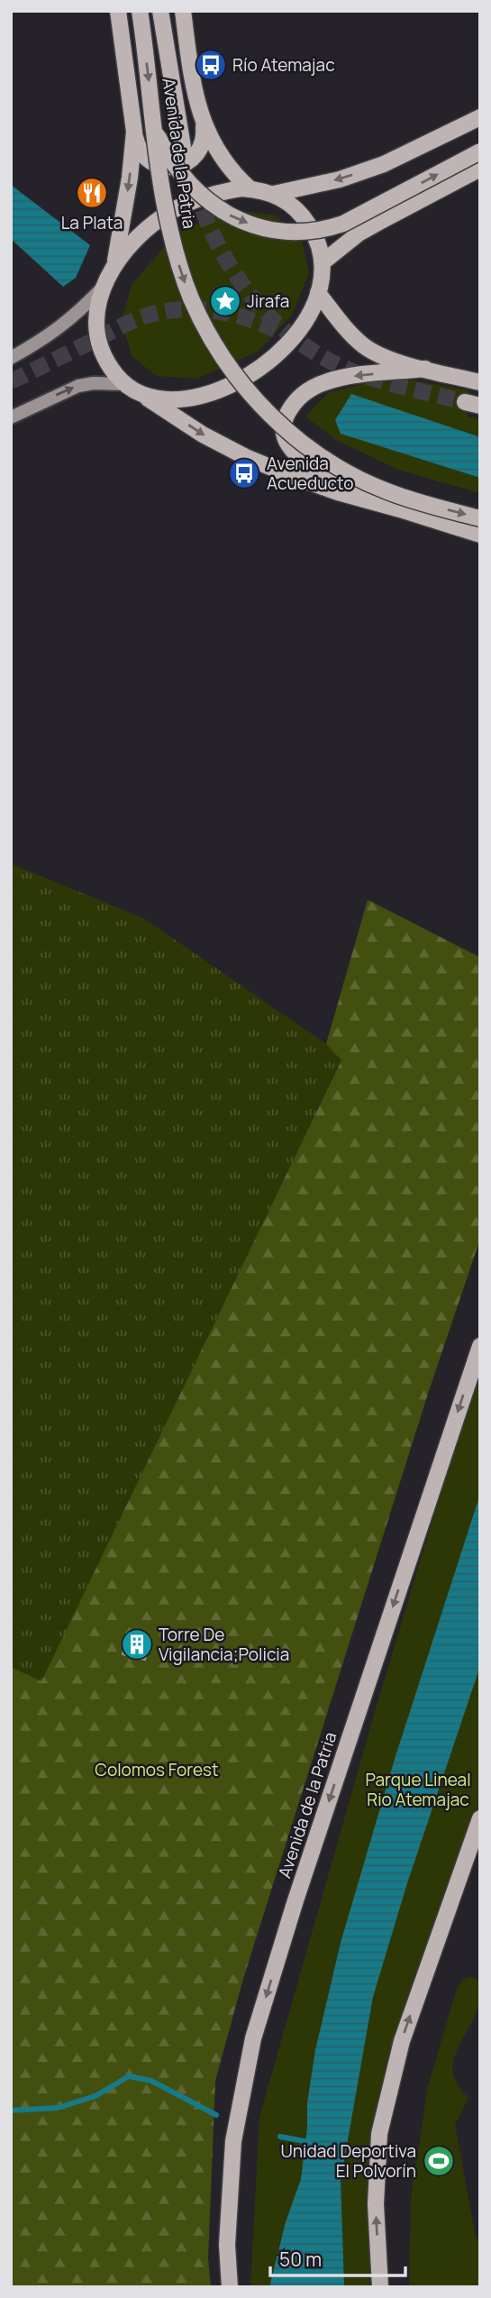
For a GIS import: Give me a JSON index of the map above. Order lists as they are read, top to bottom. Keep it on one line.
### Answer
{"streets":{"main road":["Avenida de la Patria"]},"parks":["Colomos Forest","Parque Lineal Rio Atemajac"],"places":{"bus stop":["Río Atemajac","Avenida Acueducto"],"restaurant":["La Plata"],"place":["Jirafa"],"building":["Torre De Vigilancia;Policia"],"sports":["Unidad Deportiva El Polvorín"]},"scale_bar":"50 m"}
